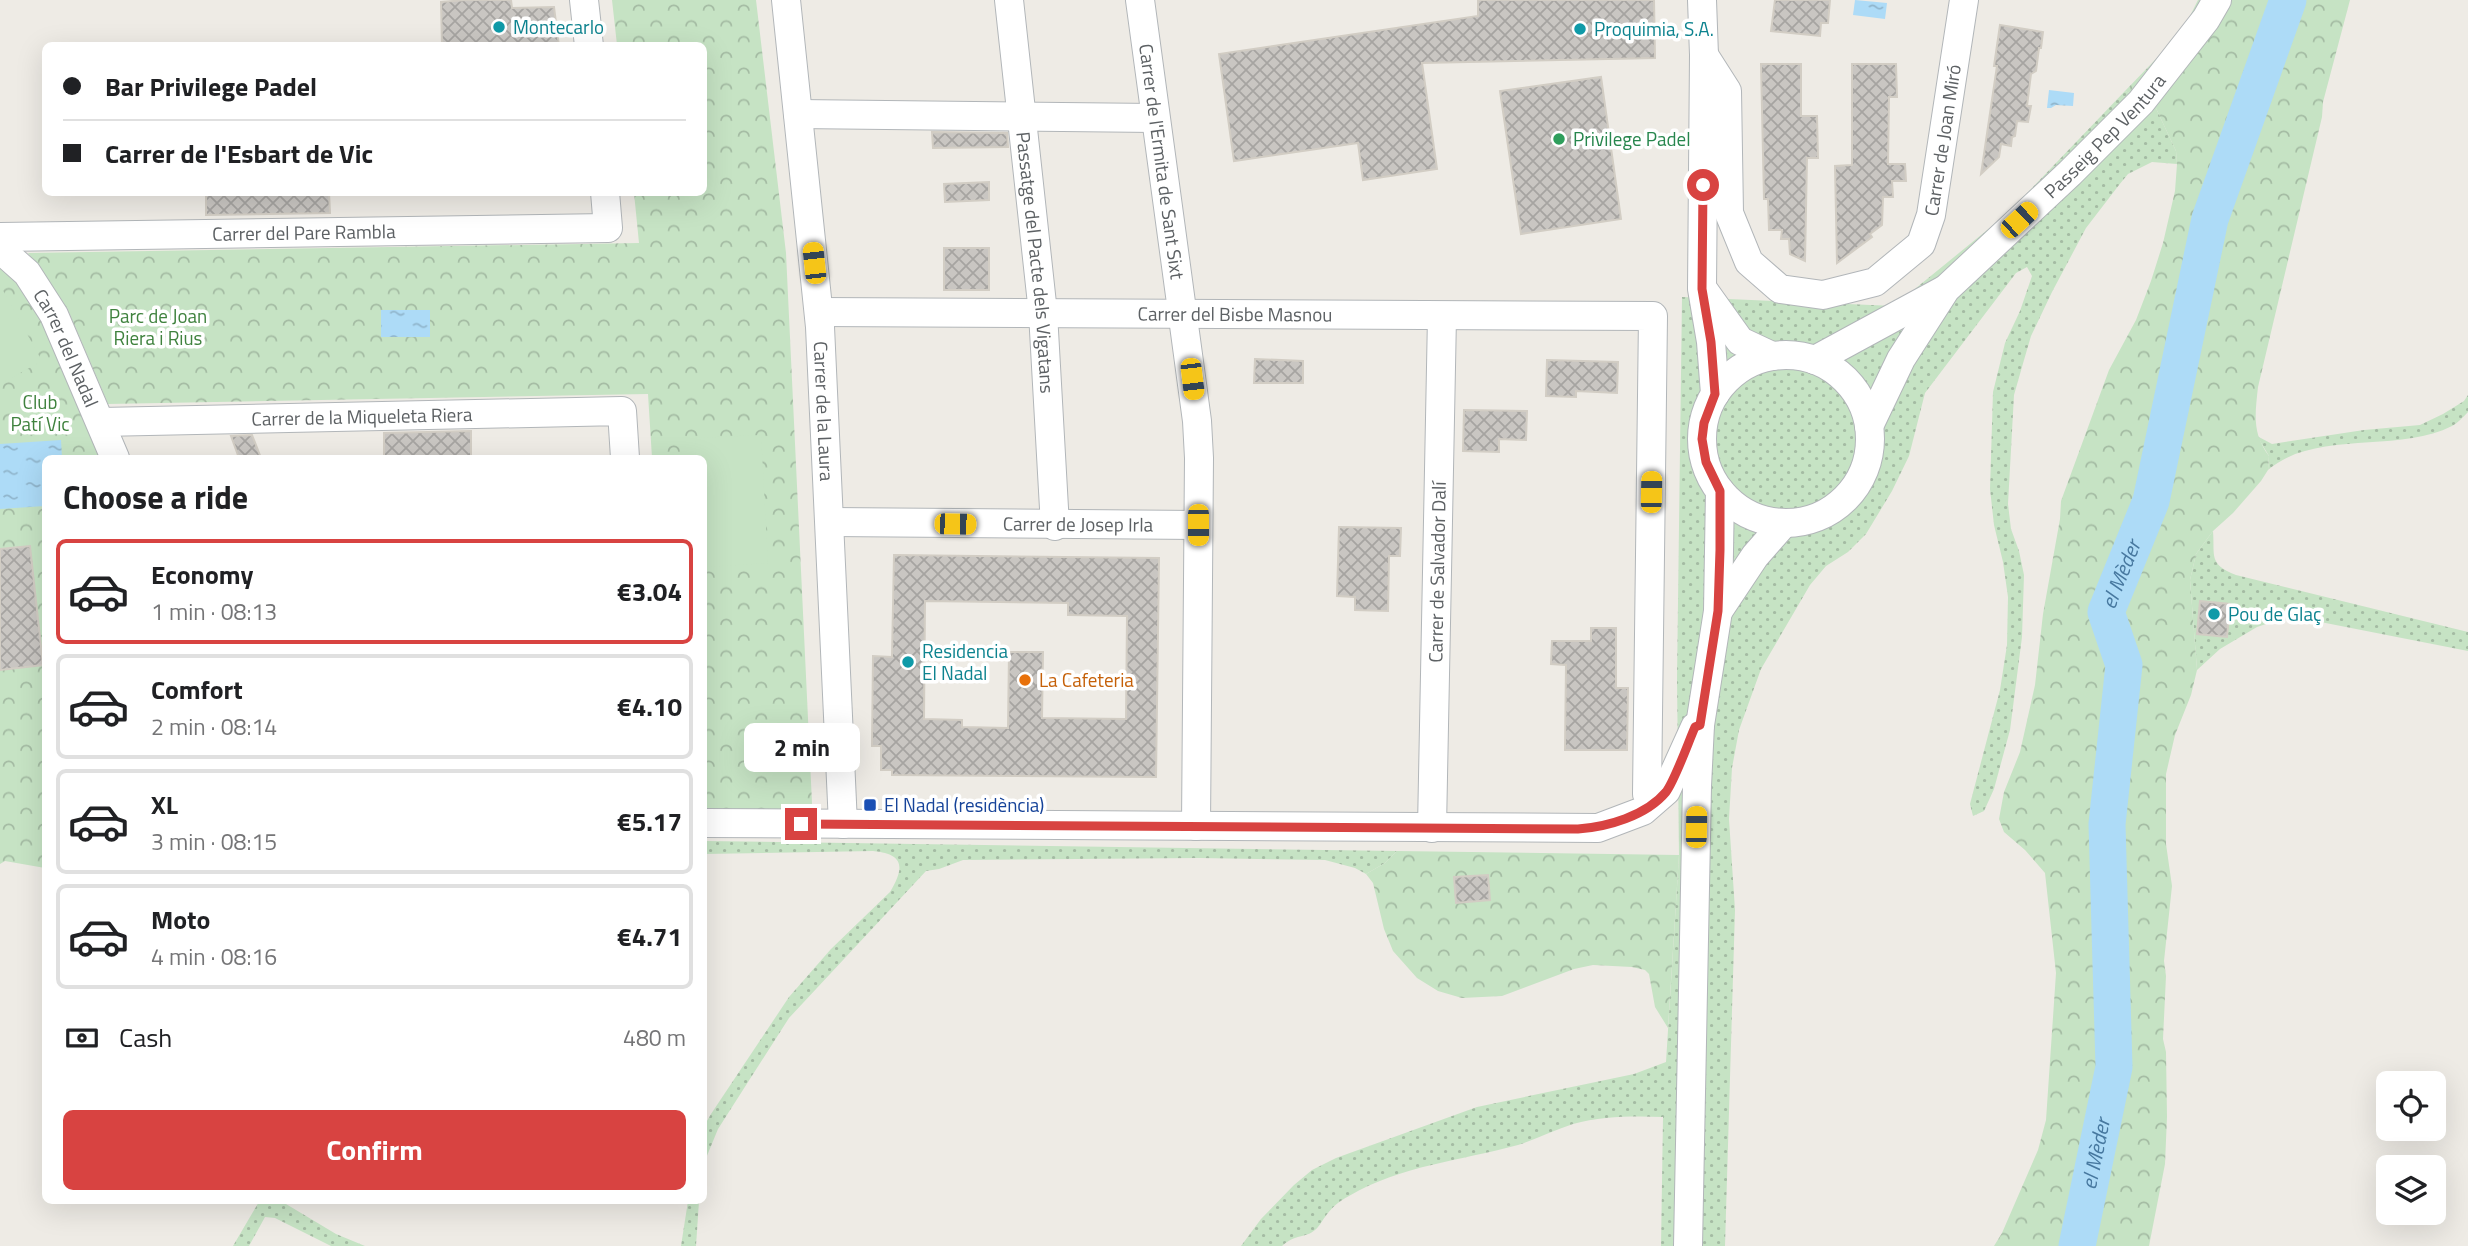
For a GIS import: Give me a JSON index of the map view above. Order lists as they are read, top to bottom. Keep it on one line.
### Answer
{"streets":{"street":["Passeig Pep Ventura","Carrer de Joan Miró","Carrer de l'Ermita de Sant Sixt","Carrer del Pare Rambla","Passatge del Pacte dels Vigatans","Carrer del Bisbe Masnou","Carrer del Nadal","Carrer de la Laura","Carrer de la Miqueleta Riera","Carrer de Josep Irla","Carrer de Salvador Dalí"]},"crossings":[["Carrer de l'Ermita de Sant Sixt","Carrer del Bisbe Masnou"],["Carrer de l'Ermita de Sant Sixt","Carrer de Josep Irla"],["Passatge del Pacte dels Vigatans","Carrer del Bisbe Masnou"],["Passatge del Pacte dels Vigatans","Carrer de Josep Irla"],["Carrer del Bisbe Masnou","Carrer de la Laura"],["Carrer del Bisbe Masnou","Carrer de Salvador Dalí"],["Carrer del Nadal","Carrer de la Miqueleta Riera"],["Carrer de la Laura","Carrer de Josep Irla"]],"water":["el Mèder"],"parks":["Parc de Joan Riera i Rius","Club Patí Vic"],"places":{"other":["Montecarlo","Proquimia, S.A.","Privilege Padel","Pou de Glaç","Residencia El Nadal","La Cafeteria"],"transit":["El Nadal (residència)"]},"page":{"banner":["Bar Privilege Padel","Carrer de l'Esbart de Vic"],"heading":"Choose a ride","list":[{"name":"Economy","note":"1 min · 08:13","value":"€3.04"},{"name":"Comfort","note":"2 min · 08:14","value":"€4.10"},{"name":"XL","note":"3 min · 08:15","value":"€5.17"},{"name":"Moto","note":"4 min · 08:16","value":"€4.71"}],"bubble":"2 min","pay":["Cash","480 m"],"buttons":"Confirm"}}
